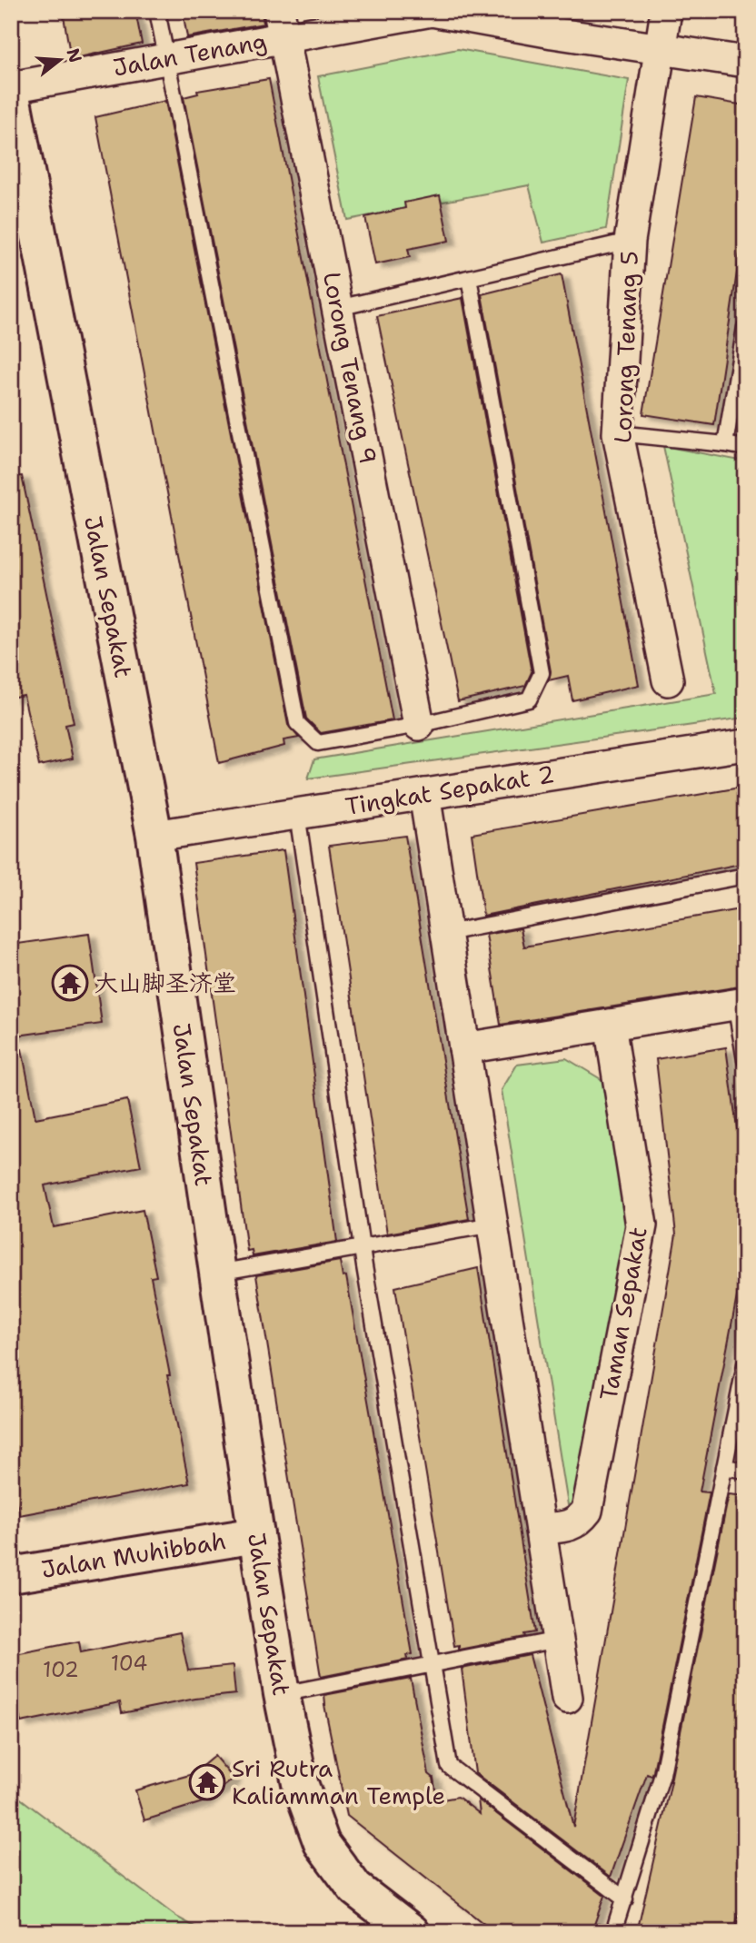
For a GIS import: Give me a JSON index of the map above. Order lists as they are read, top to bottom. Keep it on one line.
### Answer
{"streets":{"street":["Jalan Tenang","Lorong Tenang 5","Lorong Tenang 9","Jalan Sepakat","Tingkat Sepakat 2","Taman Sepakat","Jalan Muhibbah"]},"crossings":[["Jalan Tenang","Lorong Tenang 5"],["Jalan Tenang","Lorong Tenang 9"],["Jalan Tenang","Jalan Sepakat"],["Jalan Sepakat","Tingkat Sepakat 2"],["Jalan Sepakat","Jalan Muhibbah"]],"places":{"temple":["大山脚圣济堂","Sri Rutra Kaliamman Temple"]},"house_numbers":["104","102"],"north":"right"}
